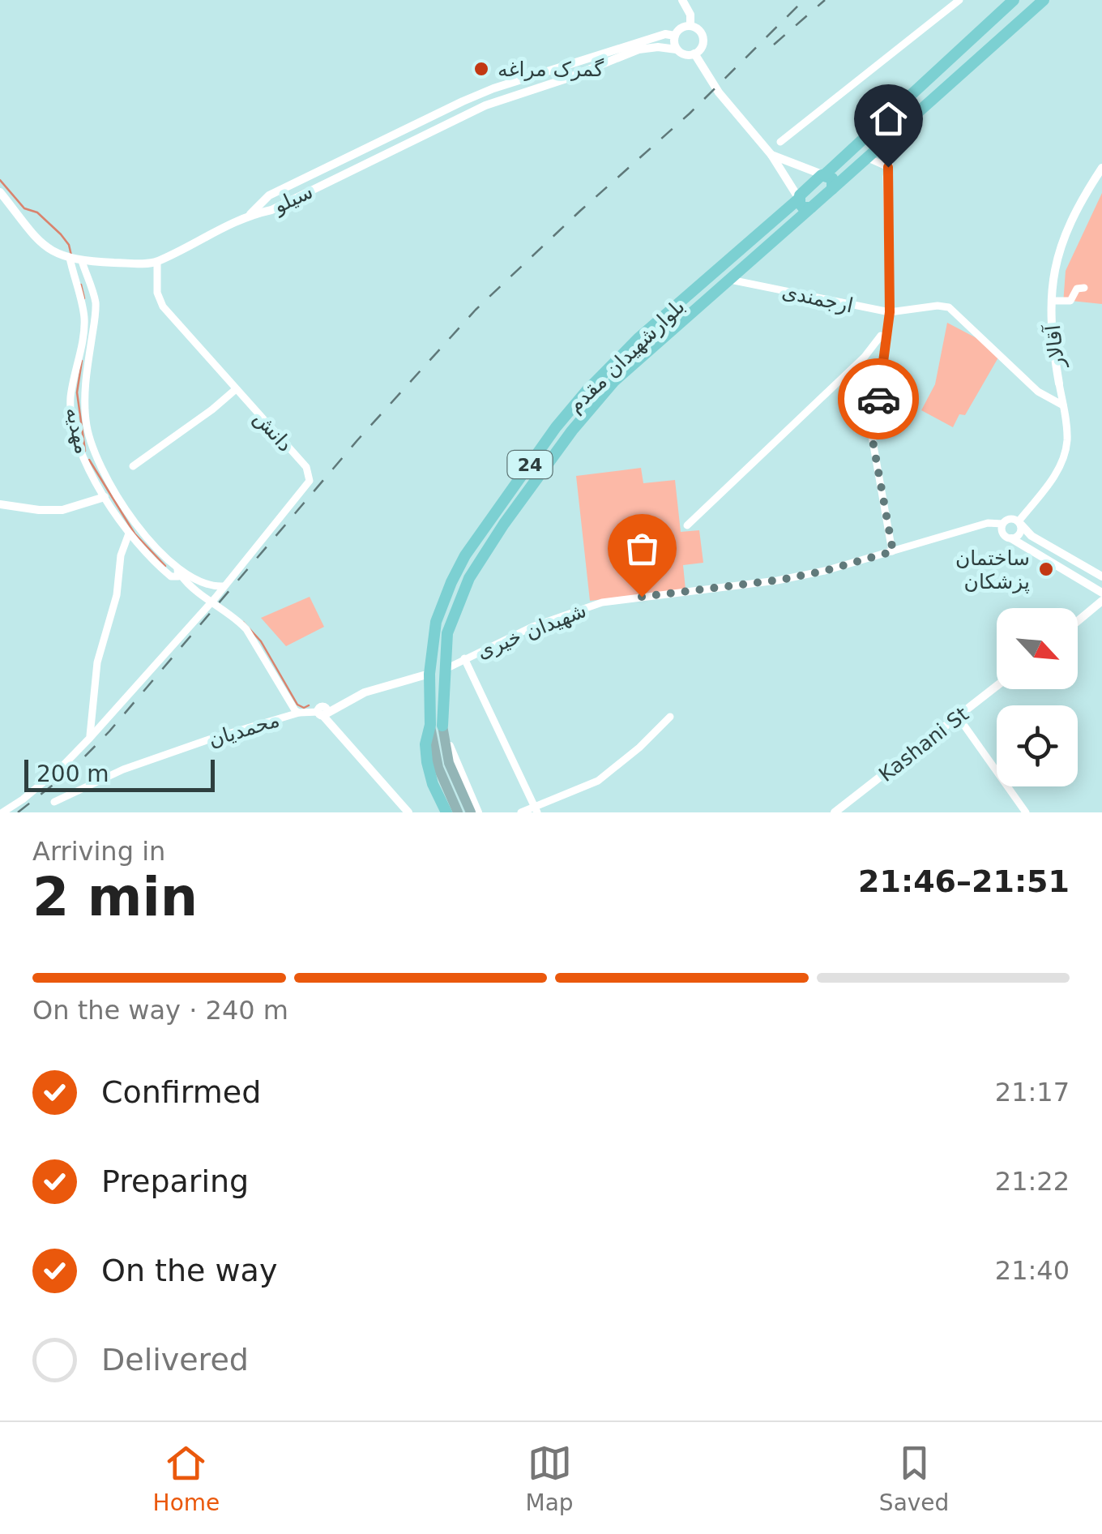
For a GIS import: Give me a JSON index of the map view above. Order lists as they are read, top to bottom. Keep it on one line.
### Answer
{"streets":{"main road":["بلوارشهیدان مقدم","24"],"street":["سیلو","ارجمندی","آقالار","مهدیه","دانش","شهیدان خیری","محمدیان","Kashani St"]},"crossings":[["ارجمندی","آقالار"],["ارجمندی","بلوارشهیدان مقدم"],["آقالار","شهیدان خیری"],["بلوارشهیدان مقدم","24"],["بلوارشهیدان مقدم","شهیدان خیری"]],"places":["گمرک مراغه","ساختمان پزشکان"],"scale_bar":"200 m","north":"bottom right","page":{"scale":"200 m","heading":["2 min","Arriving in","21:46–21:51"],"bar":"On the way · 240 m","list":[["Confirmed","21:17"],["Preparing","21:22"],["On the way","21:40"],"Delivered"],"tabs":["Home","Map","Saved"]}}
